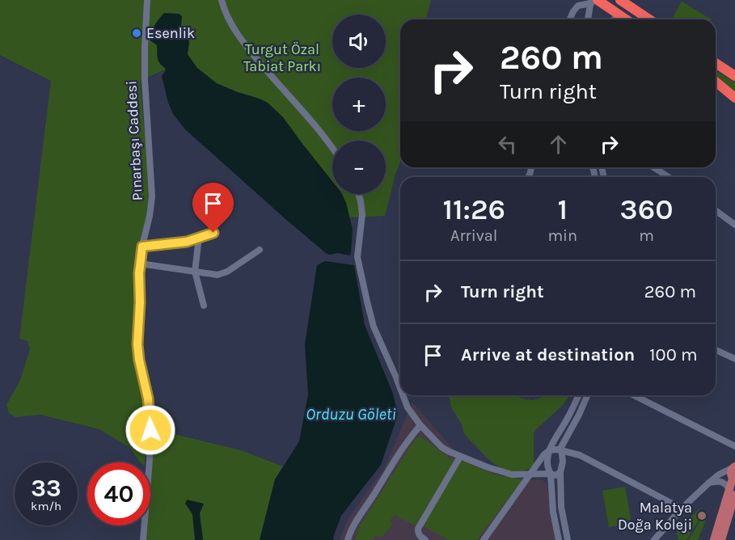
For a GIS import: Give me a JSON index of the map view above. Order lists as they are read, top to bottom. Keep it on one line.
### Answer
{"streets":{"street":["Pınarbaşı Caddesi"]},"water":["Orduzu Göleti"],"parks":["Turgut Özal Tabiat Parkı"],"places":["Esenlik","Malatya Doğa Koleji"],"page":{"map_buttons":["+","−"],"turn":["260 m","Turn right"],"eta":["11:26","Arrival","1","min","360","m"],"list":[{"name":"Turn right","value":"260 m"},{"name":"Arrive at destination","value":"100 m"}],"speed":"33 km/h","limit":"40"}}
